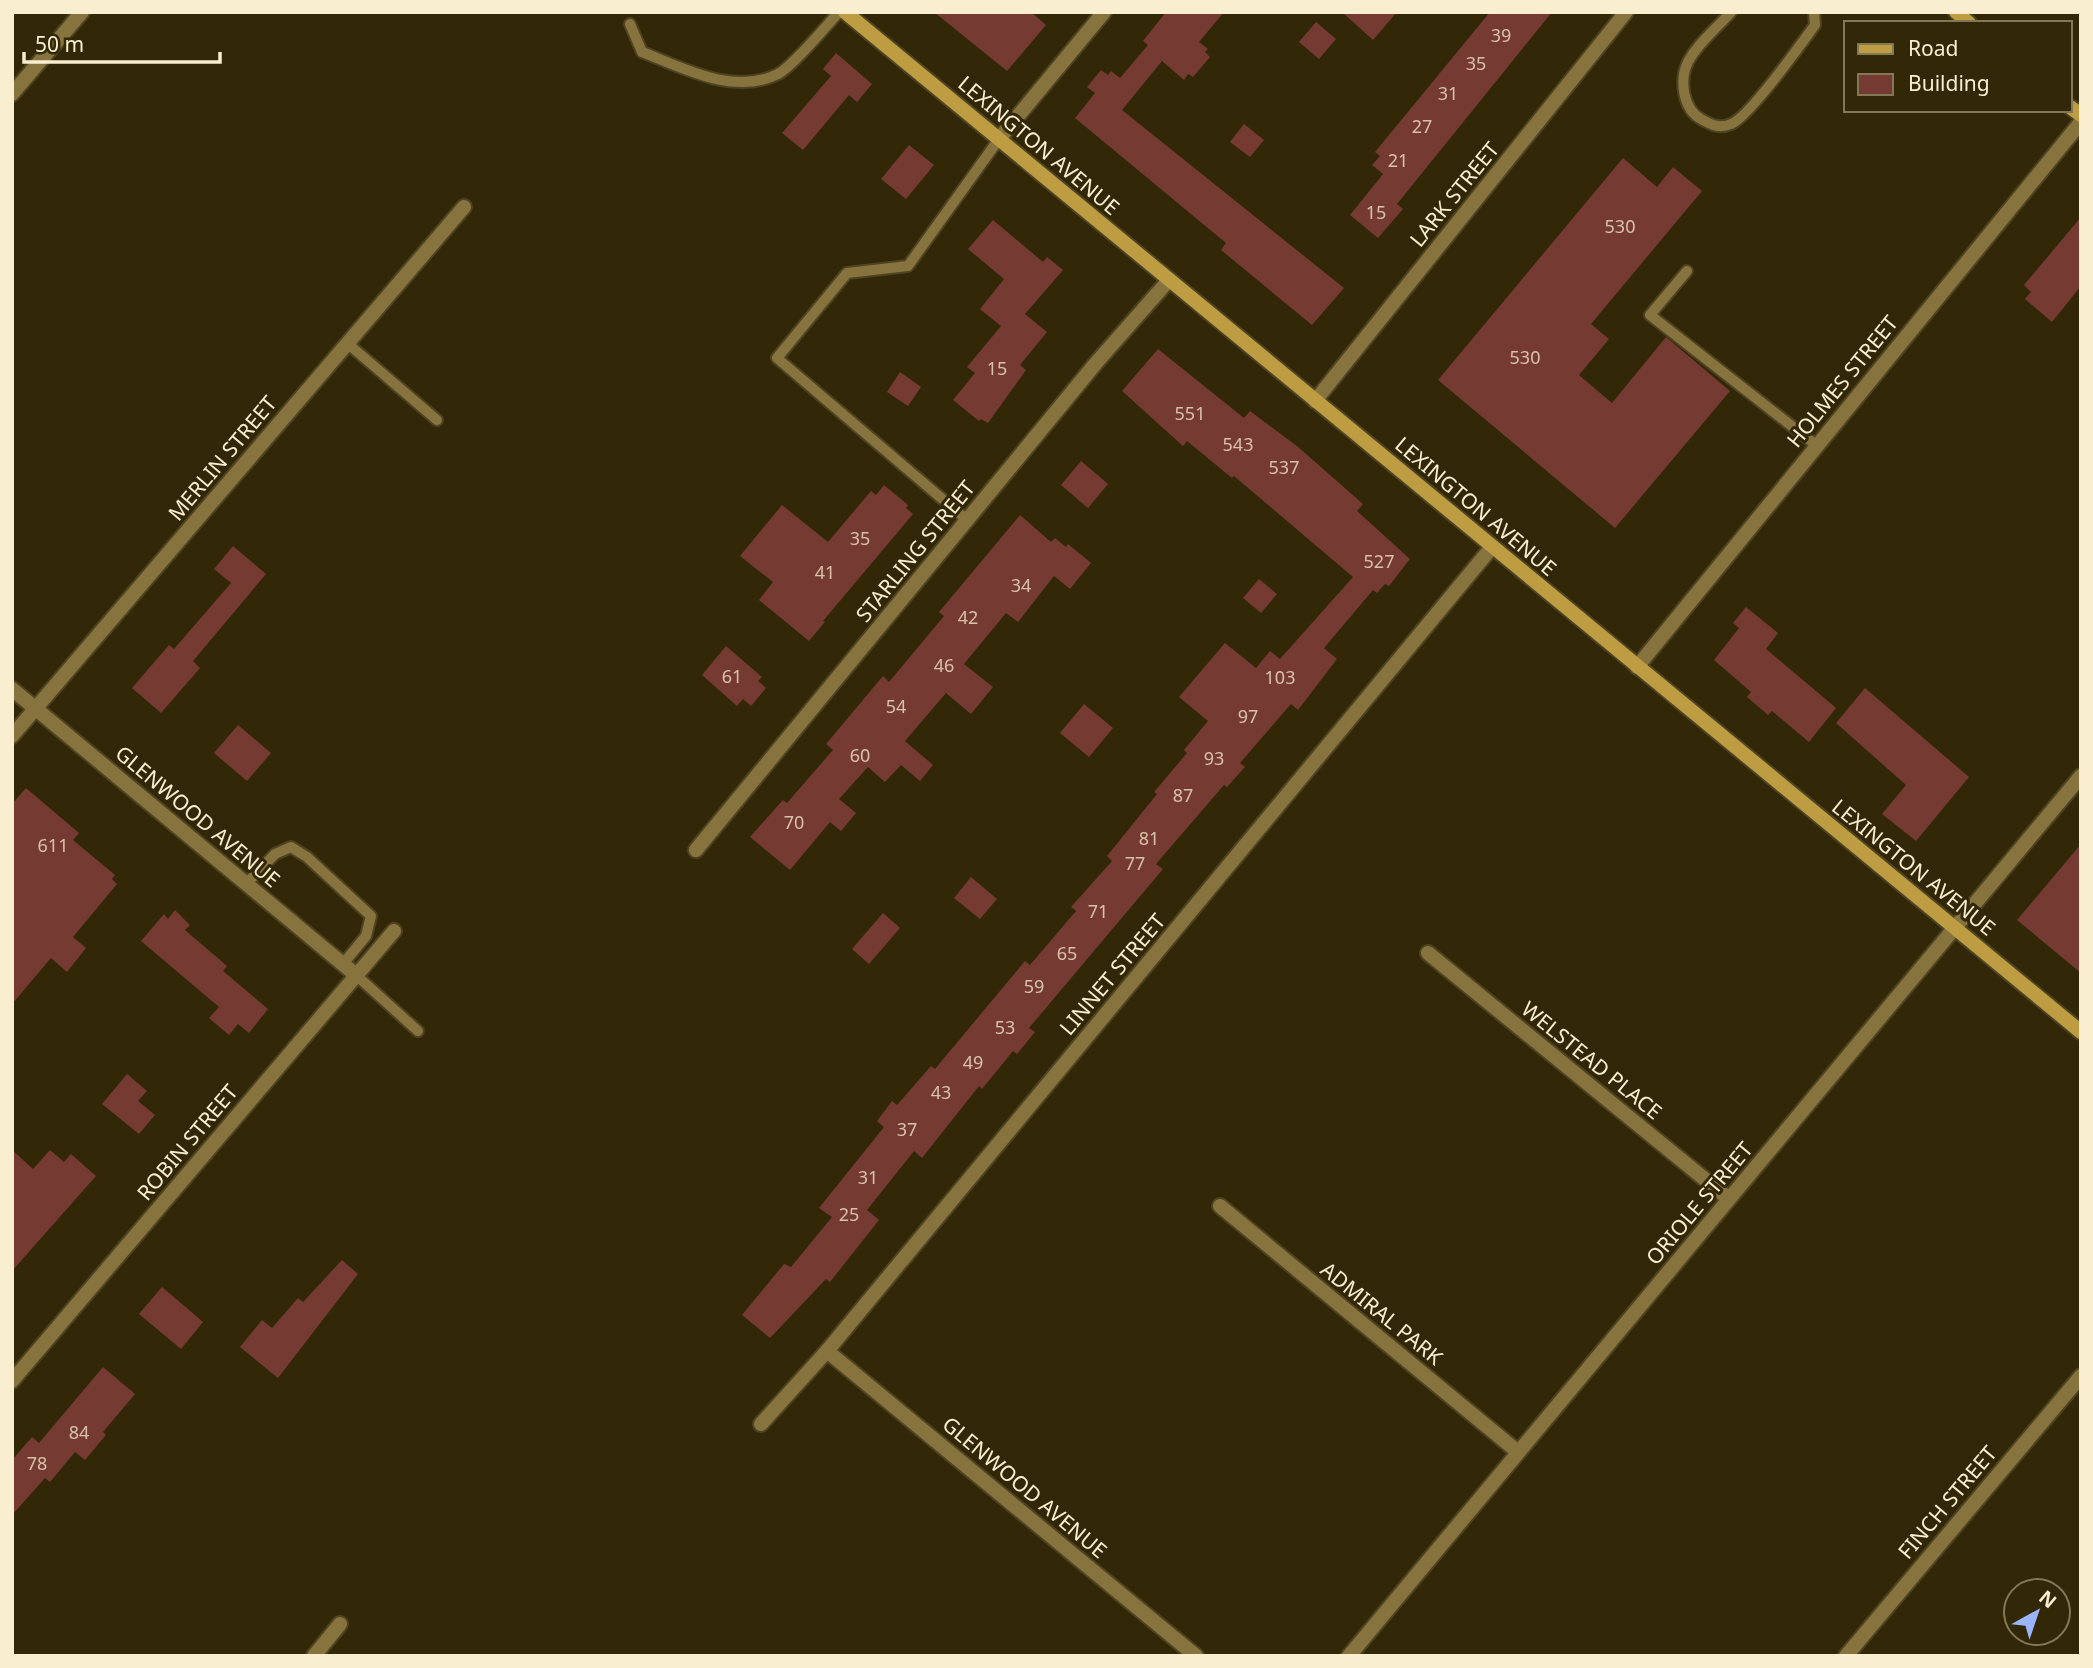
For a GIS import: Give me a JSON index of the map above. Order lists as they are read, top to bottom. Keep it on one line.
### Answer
{"streets":{"main road":["LEXINGTON AVENUE"],"street":["LARK STREET","HOLMES STREET","MERLIN STREET","STARLING STREET","GLENWOOD AVENUE","LINNET STREET","WELSTEAD PLACE","ROBIN STREET","ORIOLE STREET","ADMIRAL PARK","FINCH STREET"]},"crossings":[["LEXINGTON AVENUE","LARK STREET"],["LEXINGTON AVENUE","HOLMES STREET"],["LEXINGTON AVENUE","STARLING STREET"],["LEXINGTON AVENUE","LINNET STREET"],["LEXINGTON AVENUE","ORIOLE STREET"],["MERLIN STREET","GLENWOOD AVENUE"],["GLENWOOD AVENUE","LINNET STREET"],["GLENWOOD AVENUE","ROBIN STREET"],["WELSTEAD PLACE","ORIOLE STREET"],["ORIOLE STREET","ADMIRAL PARK"]],"house_numbers":["39","35","31","27","21","15","530","530","15","551","543","537","35","527","41","34","42","46","61","103","54","97","60","93","87","70","81","611","77","71","65","59","53","49","43","37","31","25","84","78"],"legend":["Road","Building"],"scale_bar":"50 m","north":"top right"}
